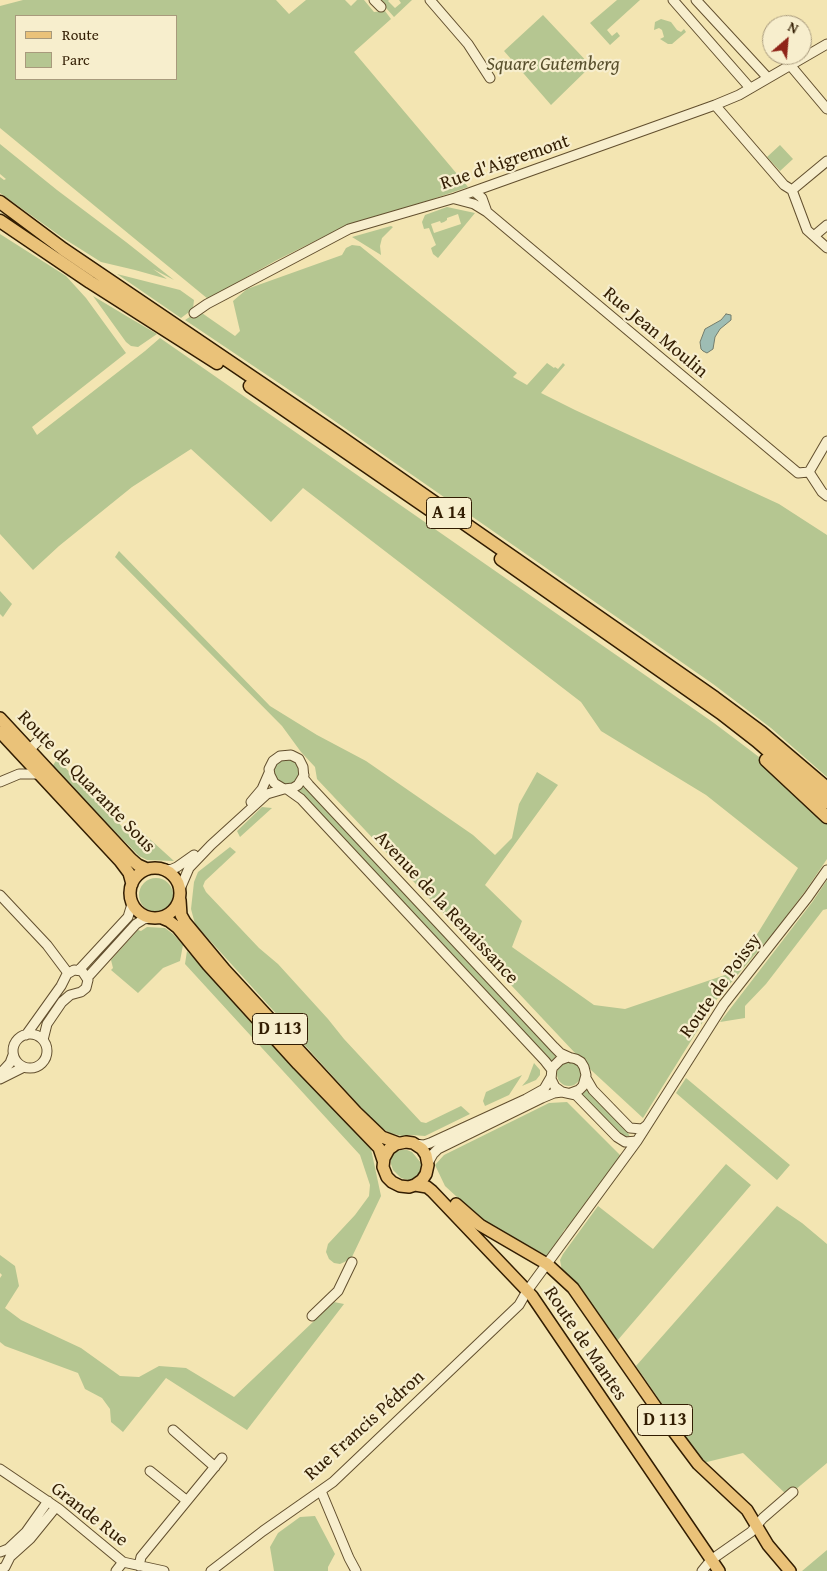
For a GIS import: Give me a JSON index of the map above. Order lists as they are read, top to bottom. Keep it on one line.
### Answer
{"streets":{"highway":["A 14"],"main road":["Route de Quarante Sous","D 113","Route de Mantes"],"street":["Rue d'Aigremont","Rue Jean Moulin","Avenue de la Renaissance","Route de Poissy","Rue Francis Pédron","Grande Rue"]},"crossings":[["Rue d'Aigremont","Rue Jean Moulin"],["Route de Quarante Sous","D 113"],["Route de Poissy","D 113"],["Route de Poissy","Route de Mantes"],["Route de Poissy","Rue Francis Pédron"],["D 113","Route de Mantes"],["Route de Mantes","Rue Francis Pédron"]],"parks":["Square Gutemberg"],"legend":["Route","Parc"],"north":"top right"}
